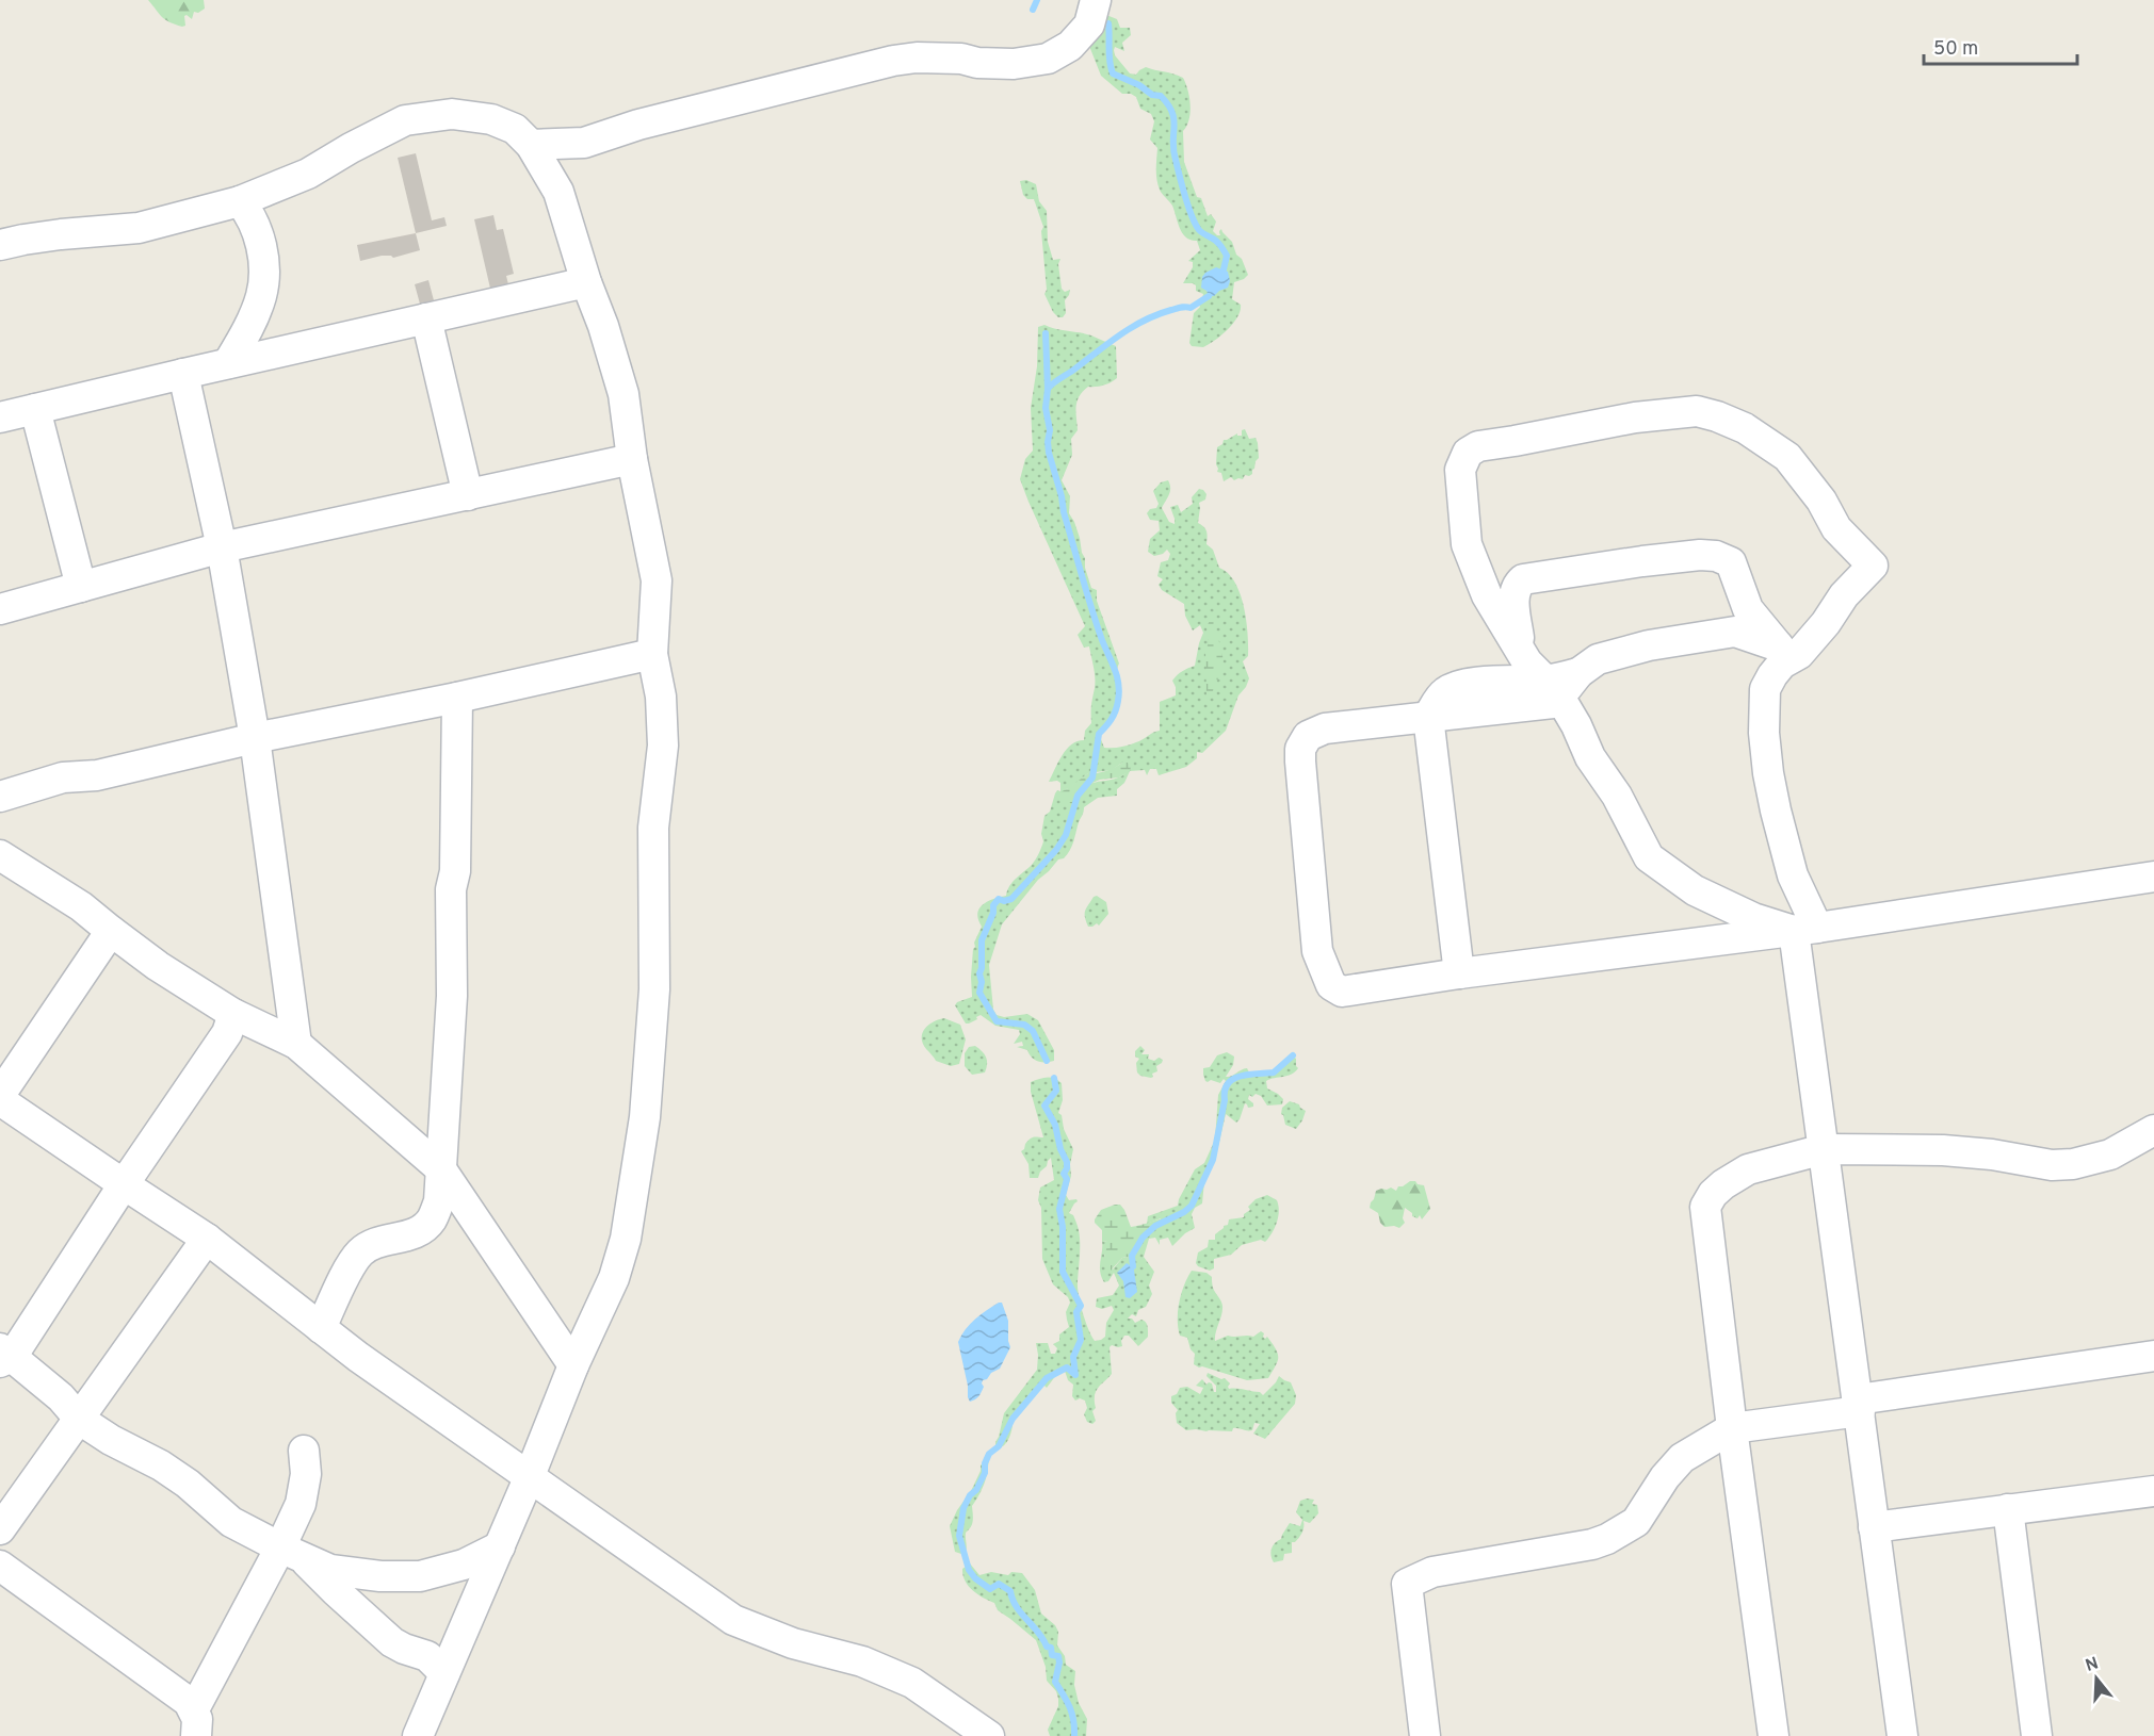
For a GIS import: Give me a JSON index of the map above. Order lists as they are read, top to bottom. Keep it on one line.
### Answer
{"scale_bar":"50 m","north":"top"}
